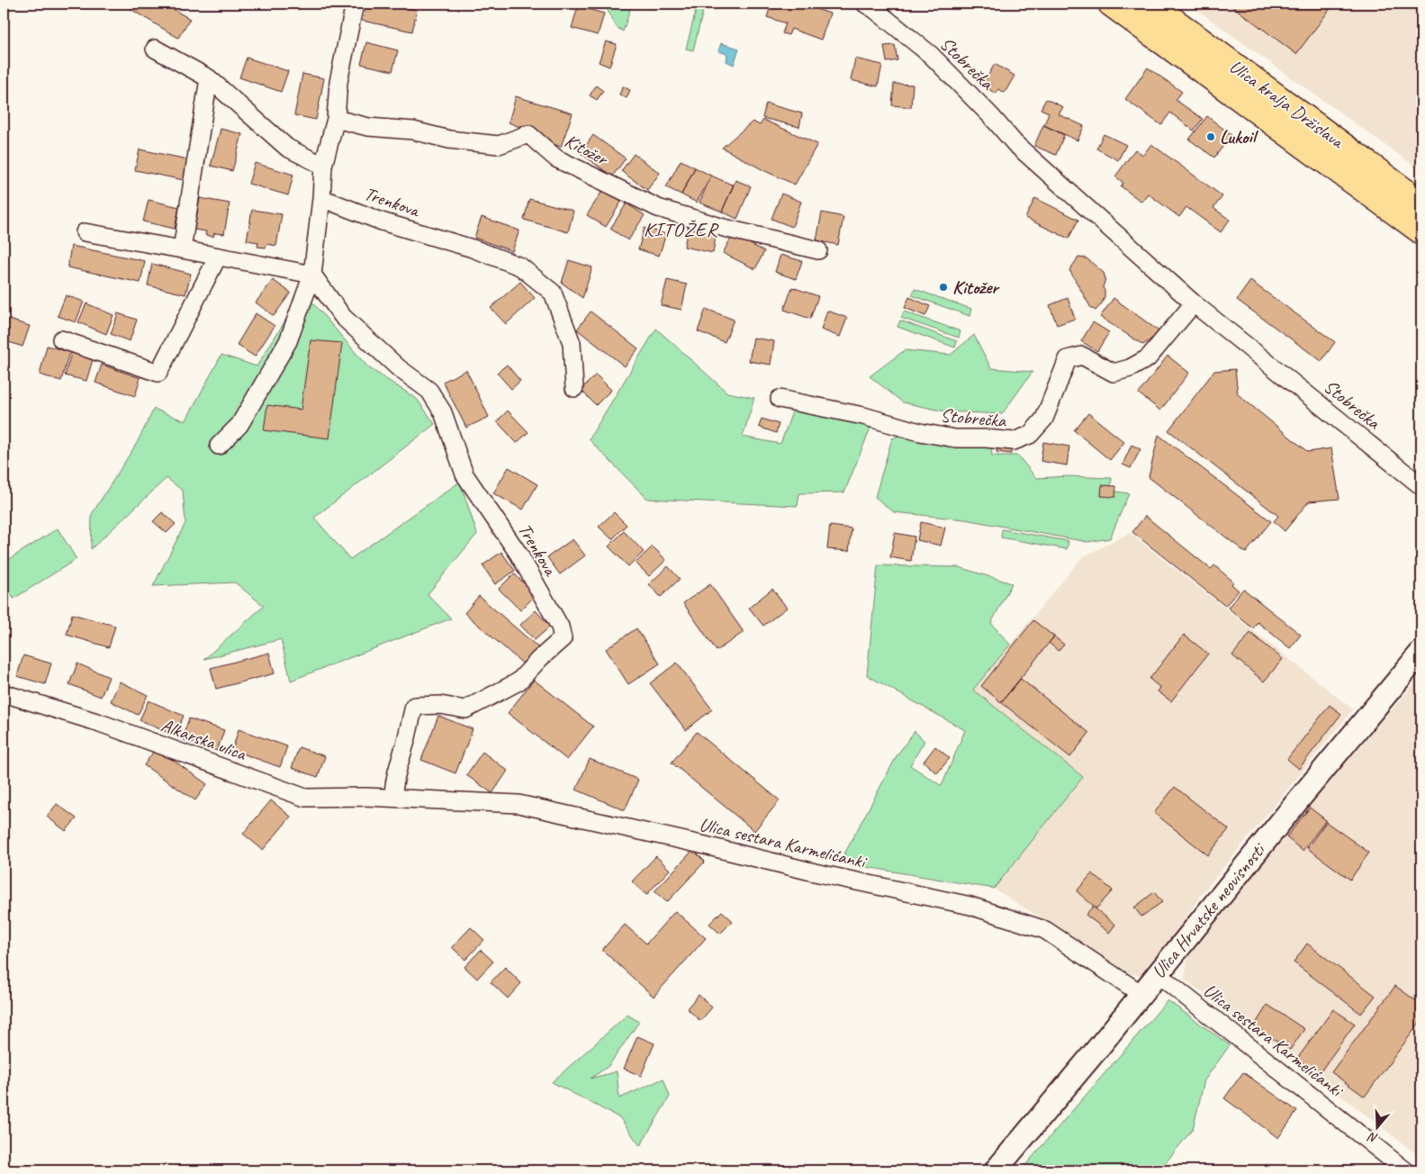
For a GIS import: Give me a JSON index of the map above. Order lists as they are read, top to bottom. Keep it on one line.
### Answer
{"streets":{"highway":["Ulica kralja Držislava"],"street":["Stobrečka","Kitožer","Trenkova","Alkarska ulica","Ulica sestara Karmelićanki","Ulica Hrvatske neovisnosti"]},"crossings":[["Trenkova","Alkarska ulica"],["Trenkova","Ulica sestara Karmelićanki"],["Alkarska ulica","Ulica sestara Karmelićanki"],["Ulica sestara Karmelićanki","Ulica Hrvatske neovisnosti"]],"districts":["KITOŽER"],"places":["Lukoil","Kitožer"],"north":"bottom"}
